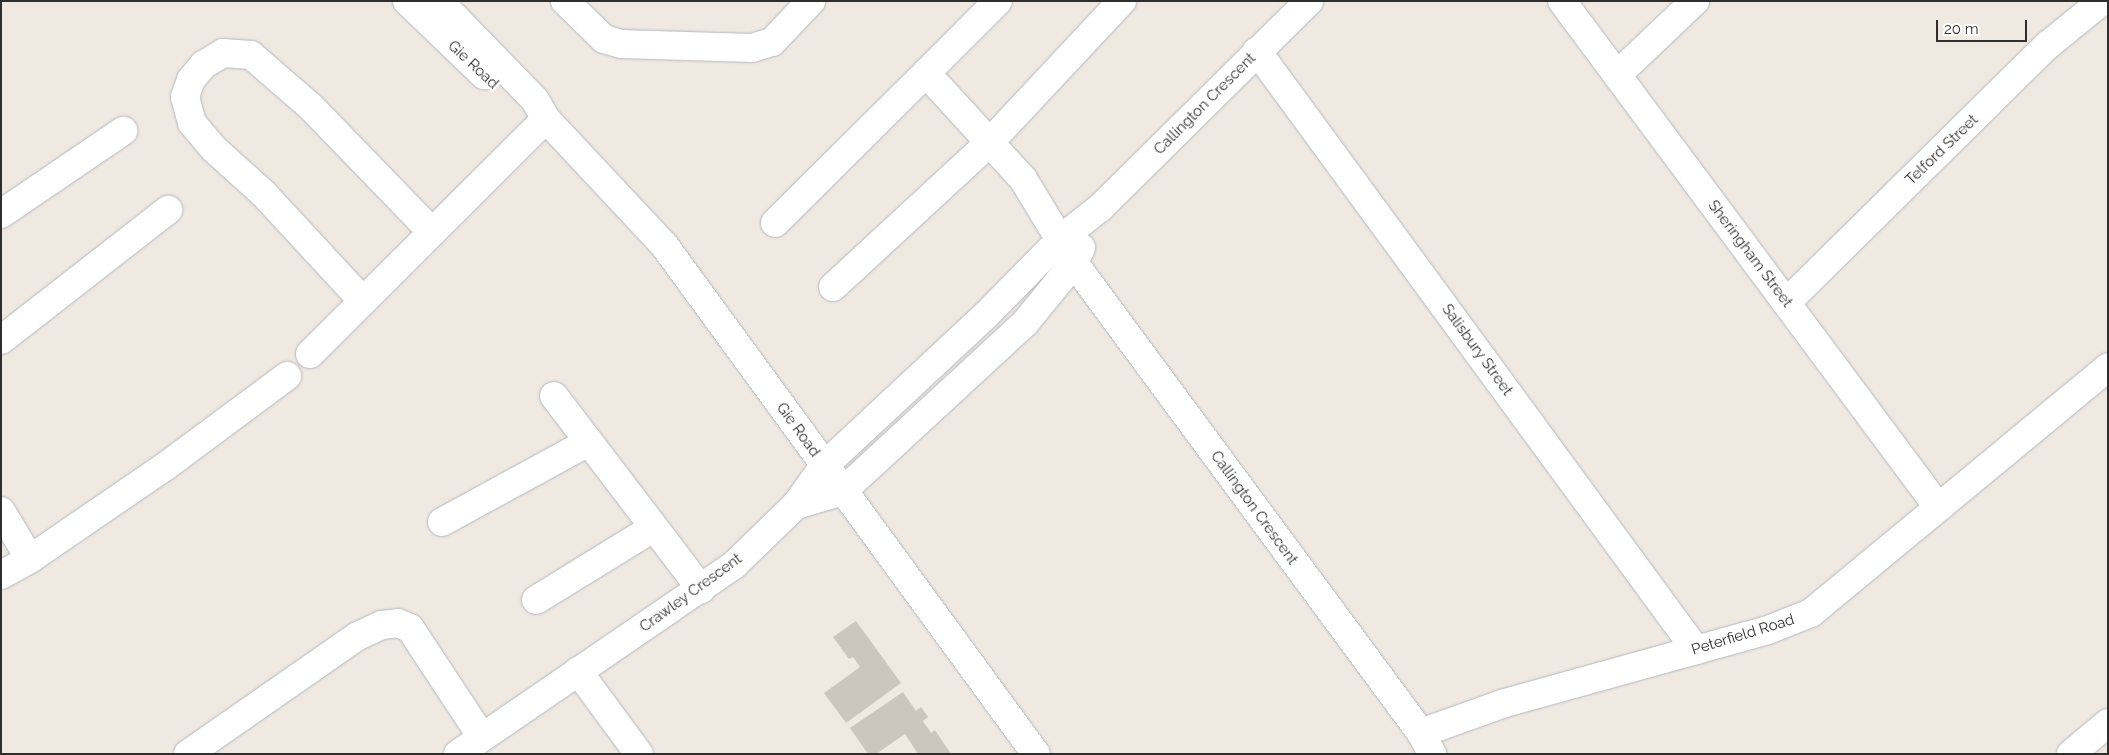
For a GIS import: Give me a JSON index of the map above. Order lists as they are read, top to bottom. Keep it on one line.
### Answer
{"streets":{"street":["Gie Road","Callington Crescent","Telford Street","Sheringham Street","Salisbury Street","Crawley Crescent","Peterfield Road"]},"crossings":[["Gie Road","Callington Crescent"],["Gie Road","Crawley Crescent"],["Callington Crescent","Salisbury Street"],["Callington Crescent","Crawley Crescent"],["Callington Crescent","Peterfield Road"],["Telford Street","Sheringham Street"],["Sheringham Street","Peterfield Road"],["Salisbury Street","Peterfield Road"]],"scale_bar":"20 m"}
